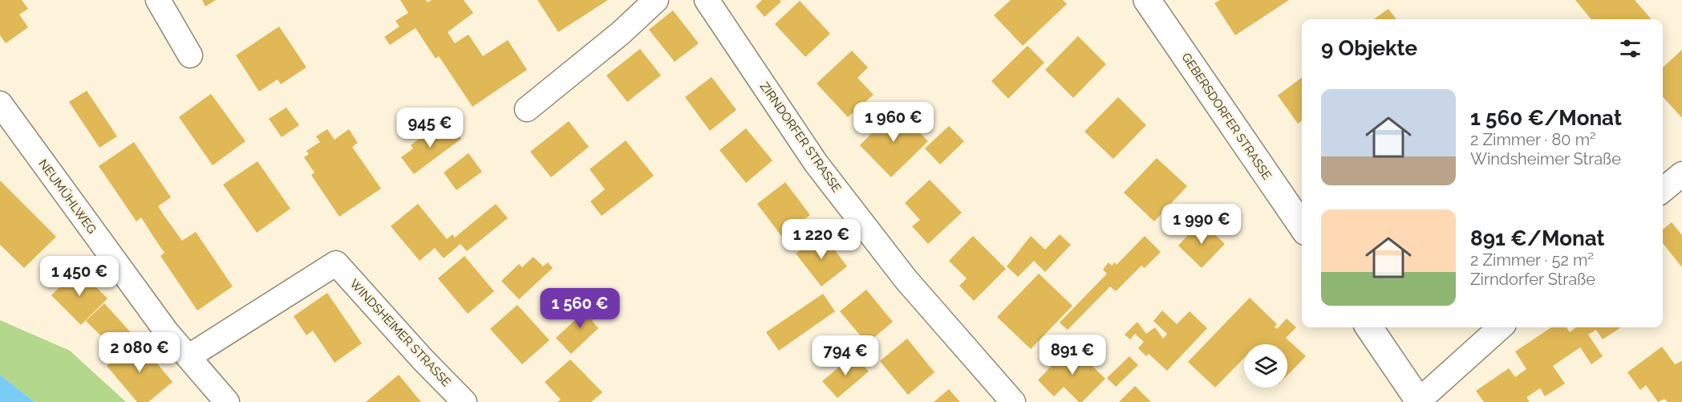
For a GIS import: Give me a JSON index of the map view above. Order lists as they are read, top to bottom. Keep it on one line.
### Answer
{"streets":{"main road":["GEBERSDORFER STRASSE"],"street":["ZIRNDORFER STRASSE","NEUMÜHLWEG","WINDSHEIMER STRASSE"]},"crossings":[["NEUMÜHLWEG","WINDSHEIMER STRASSE"]],"page":{"heading":"9 Objekte","list":[{"name":"1 560 €/Monat","note":"2 Zimmer · 80 m² · Windsheimer Straße"},{"name":"891 €/Monat","note":"2 Zimmer · 52 m² · Zirndorfer Straße"}],"price":["1 960 €","945 €","1 990 €","1 220 €","1 450 €","1 560 €","2 080 €","891 €","794 €"]}}
